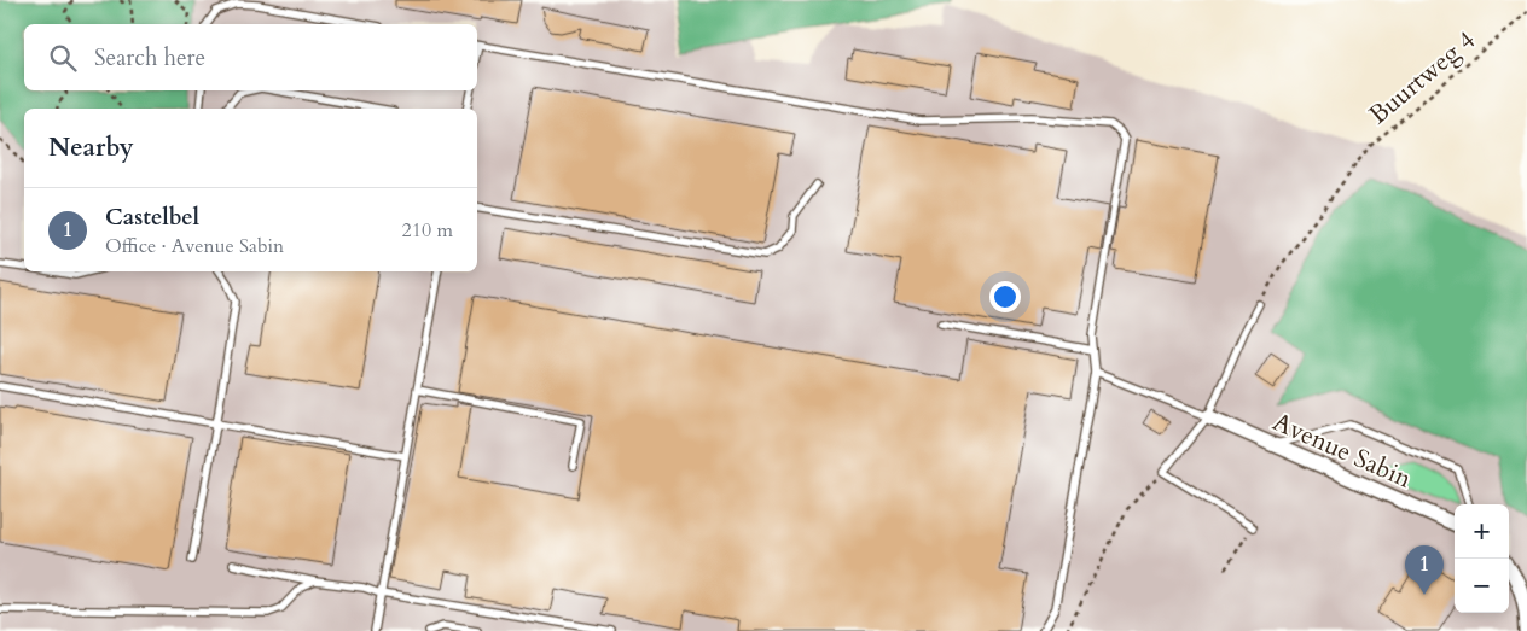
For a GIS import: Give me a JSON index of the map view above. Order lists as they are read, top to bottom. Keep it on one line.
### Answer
{"streets":{"street":["Avenue Sabin"],"path":["Buurtweg 4"]},"page":{"search":"Search here","heading":"Nearby","list":[{"mark":"1","name":"Castelbel","note":"Office · Avenue Sabin","value":"210 m"}],"map_buttons":["+","−"],"pins":"1"}}
